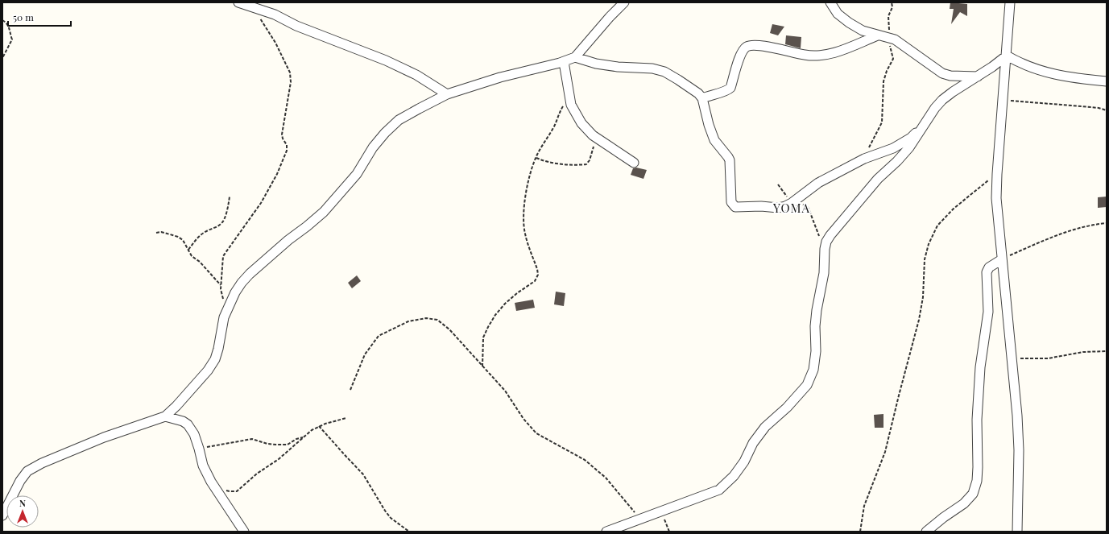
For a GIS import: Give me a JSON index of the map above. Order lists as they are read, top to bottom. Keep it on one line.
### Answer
{"districts":["YOMA"],"scale_bar":"50 m","north":"top"}
